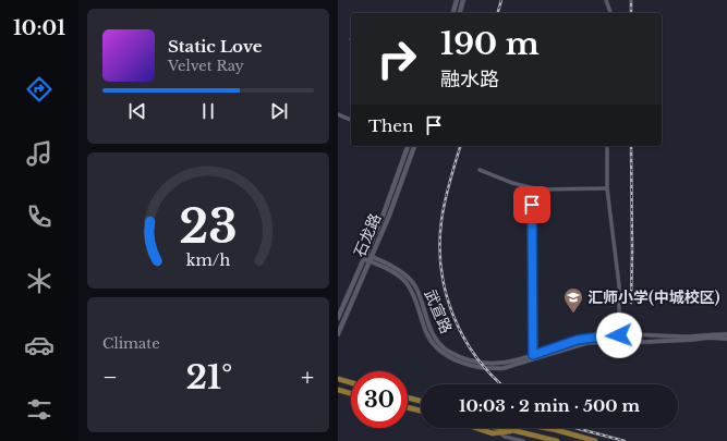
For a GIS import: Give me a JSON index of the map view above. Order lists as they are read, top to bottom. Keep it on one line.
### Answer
{"streets":{"main road":["石龙路"]},"places":{"school or university":["汇师小学(中城校区)"]},"page":{"tabs":"10:01","turn":["190 m","融水路"],"song":["Static Love","Velvet Ray"],"then":"Then","tile":"Climate","heat":["−","21°","+"],"limit":"30","trip":"10:03 · 2 min · 500 m","gauge":["23","km/h"]}}
